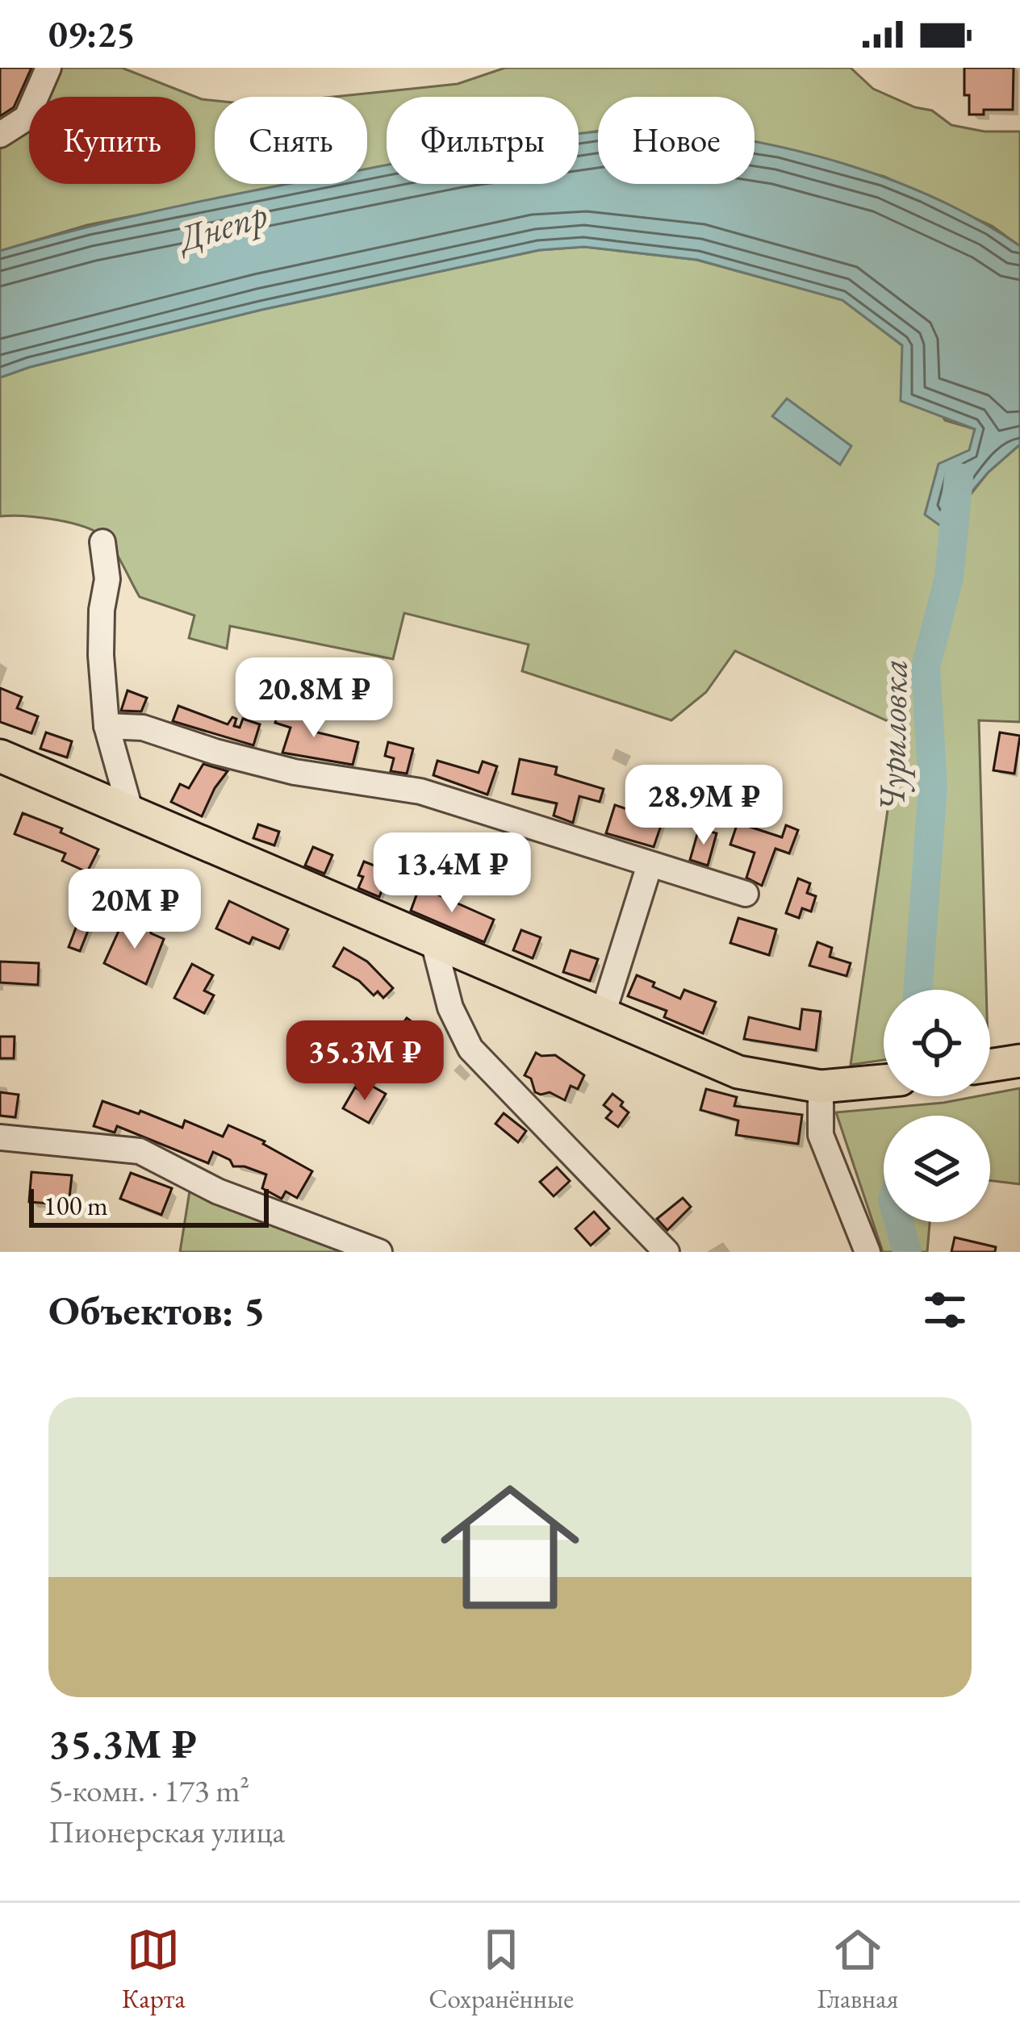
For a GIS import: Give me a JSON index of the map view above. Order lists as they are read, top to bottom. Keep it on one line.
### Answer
{"water":["Днепр","Чуриловка"],"scale_bar":"100 m","page":{"status":"09:25","chip":["Купить","Снять","Фильтры","Новое"],"price":["20.8M ₽","28.9M ₽","13.4M ₽","20M ₽","35.3M ₽"],"scale":"100 m","heading":"Объектов: 5","list":[{"name":"35.3M ₽","note":"5-комн. · 173 m² · Пионерская улица"}],"tabs":["Карта","Сохранённые","Главная"]}}
